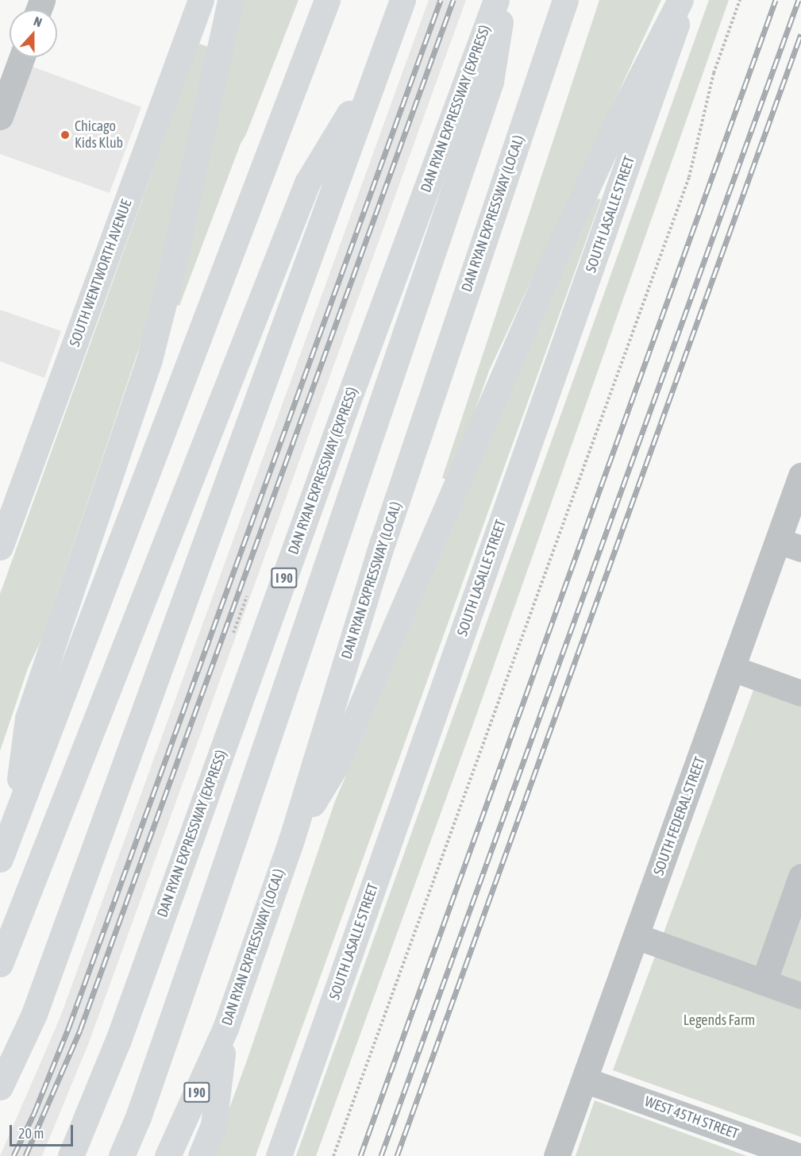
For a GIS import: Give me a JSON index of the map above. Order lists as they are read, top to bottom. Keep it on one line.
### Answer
{"streets":{"main road":["DAN RYAN EXPRESSWAY (EXPRESS)","DAN RYAN EXPRESSWAY (LOCAL)","SOUTH LASALLE STREET","SOUTH WENTWORTH AVENUE","I 90"],"street":["SOUTH FEDERAL STREET","WEST 45TH STREET"]},"crossings":[["SOUTH FEDERAL STREET","WEST 45TH STREET"]],"parks":["Legends Farm"],"places":["Chicago Kids Klub"],"scale_bar":"20 m","north":"top"}
